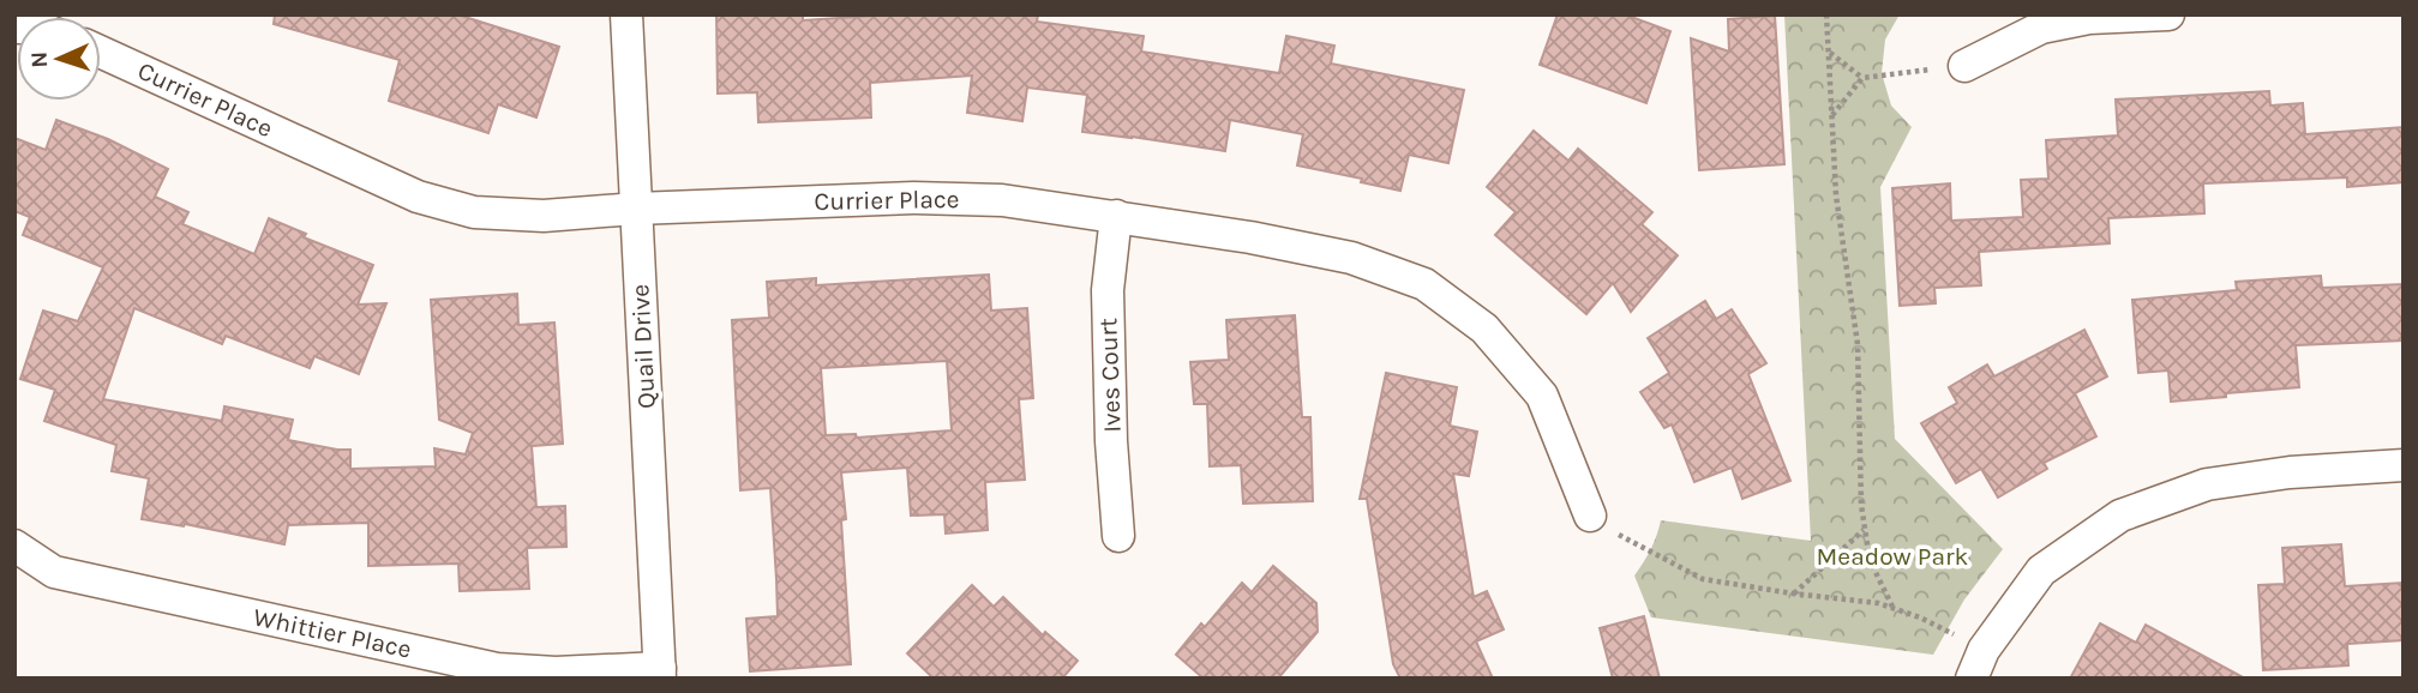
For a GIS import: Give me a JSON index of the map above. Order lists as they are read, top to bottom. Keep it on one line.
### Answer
{"streets":{"street":["Currier Place","Quail Drive","Ives Court","Whittier Place"]},"crossings":[["Currier Place","Quail Drive"],["Currier Place","Ives Court"],["Quail Drive","Whittier Place"]],"parks":["Meadow Park"],"north":"left"}
